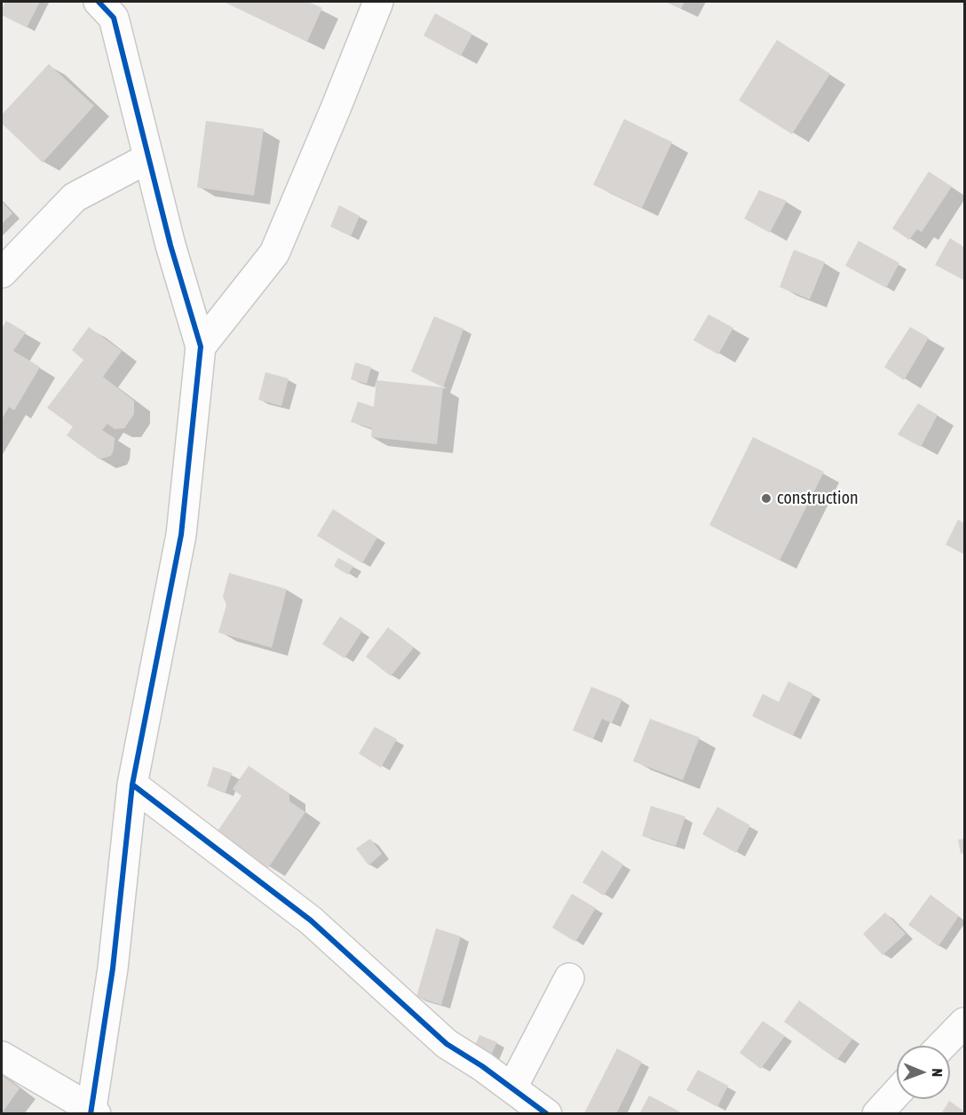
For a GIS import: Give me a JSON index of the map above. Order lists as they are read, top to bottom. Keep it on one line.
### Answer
{"places":["construction"],"north":"right"}
